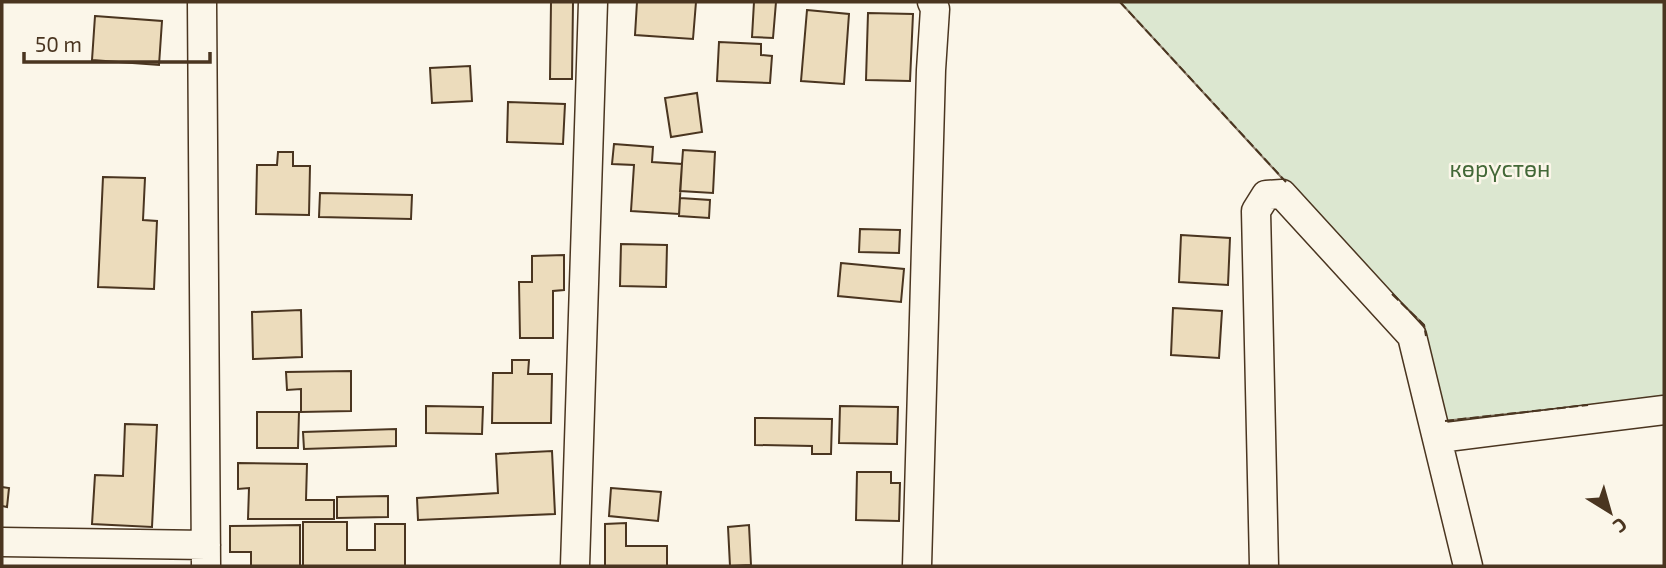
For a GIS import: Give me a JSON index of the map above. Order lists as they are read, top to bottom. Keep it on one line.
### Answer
{"parks":["көрүстөн"],"scale_bar":"50 m","north":"bottom right"}
